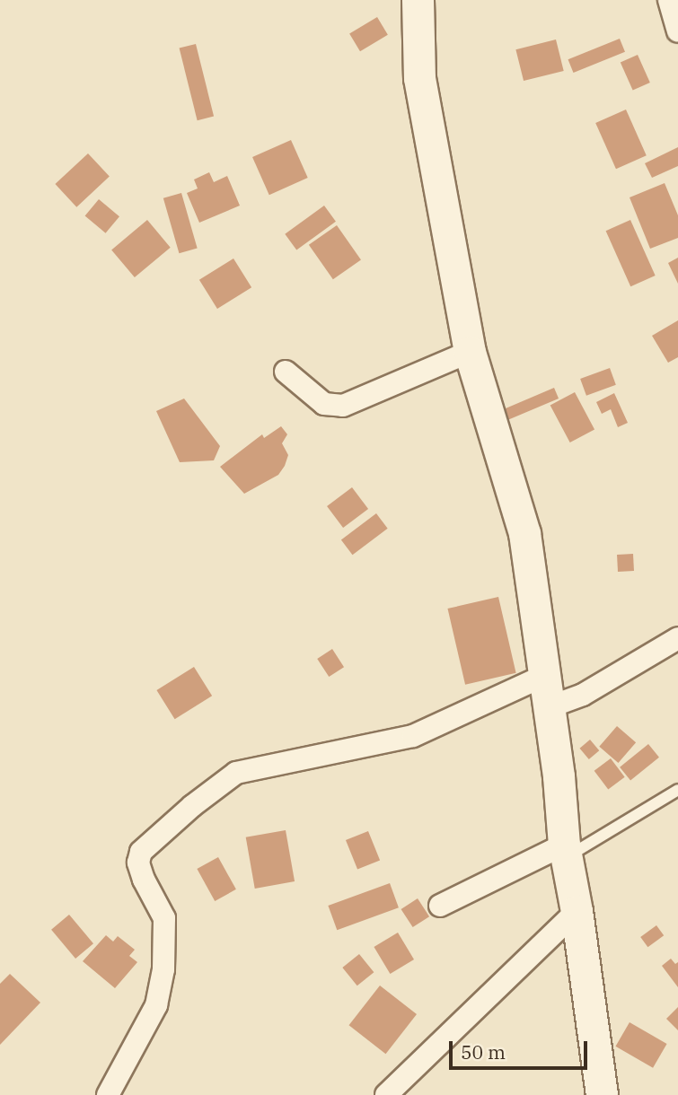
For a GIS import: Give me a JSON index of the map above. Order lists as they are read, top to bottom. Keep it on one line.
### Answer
{"scale_bar":"50 m"}
